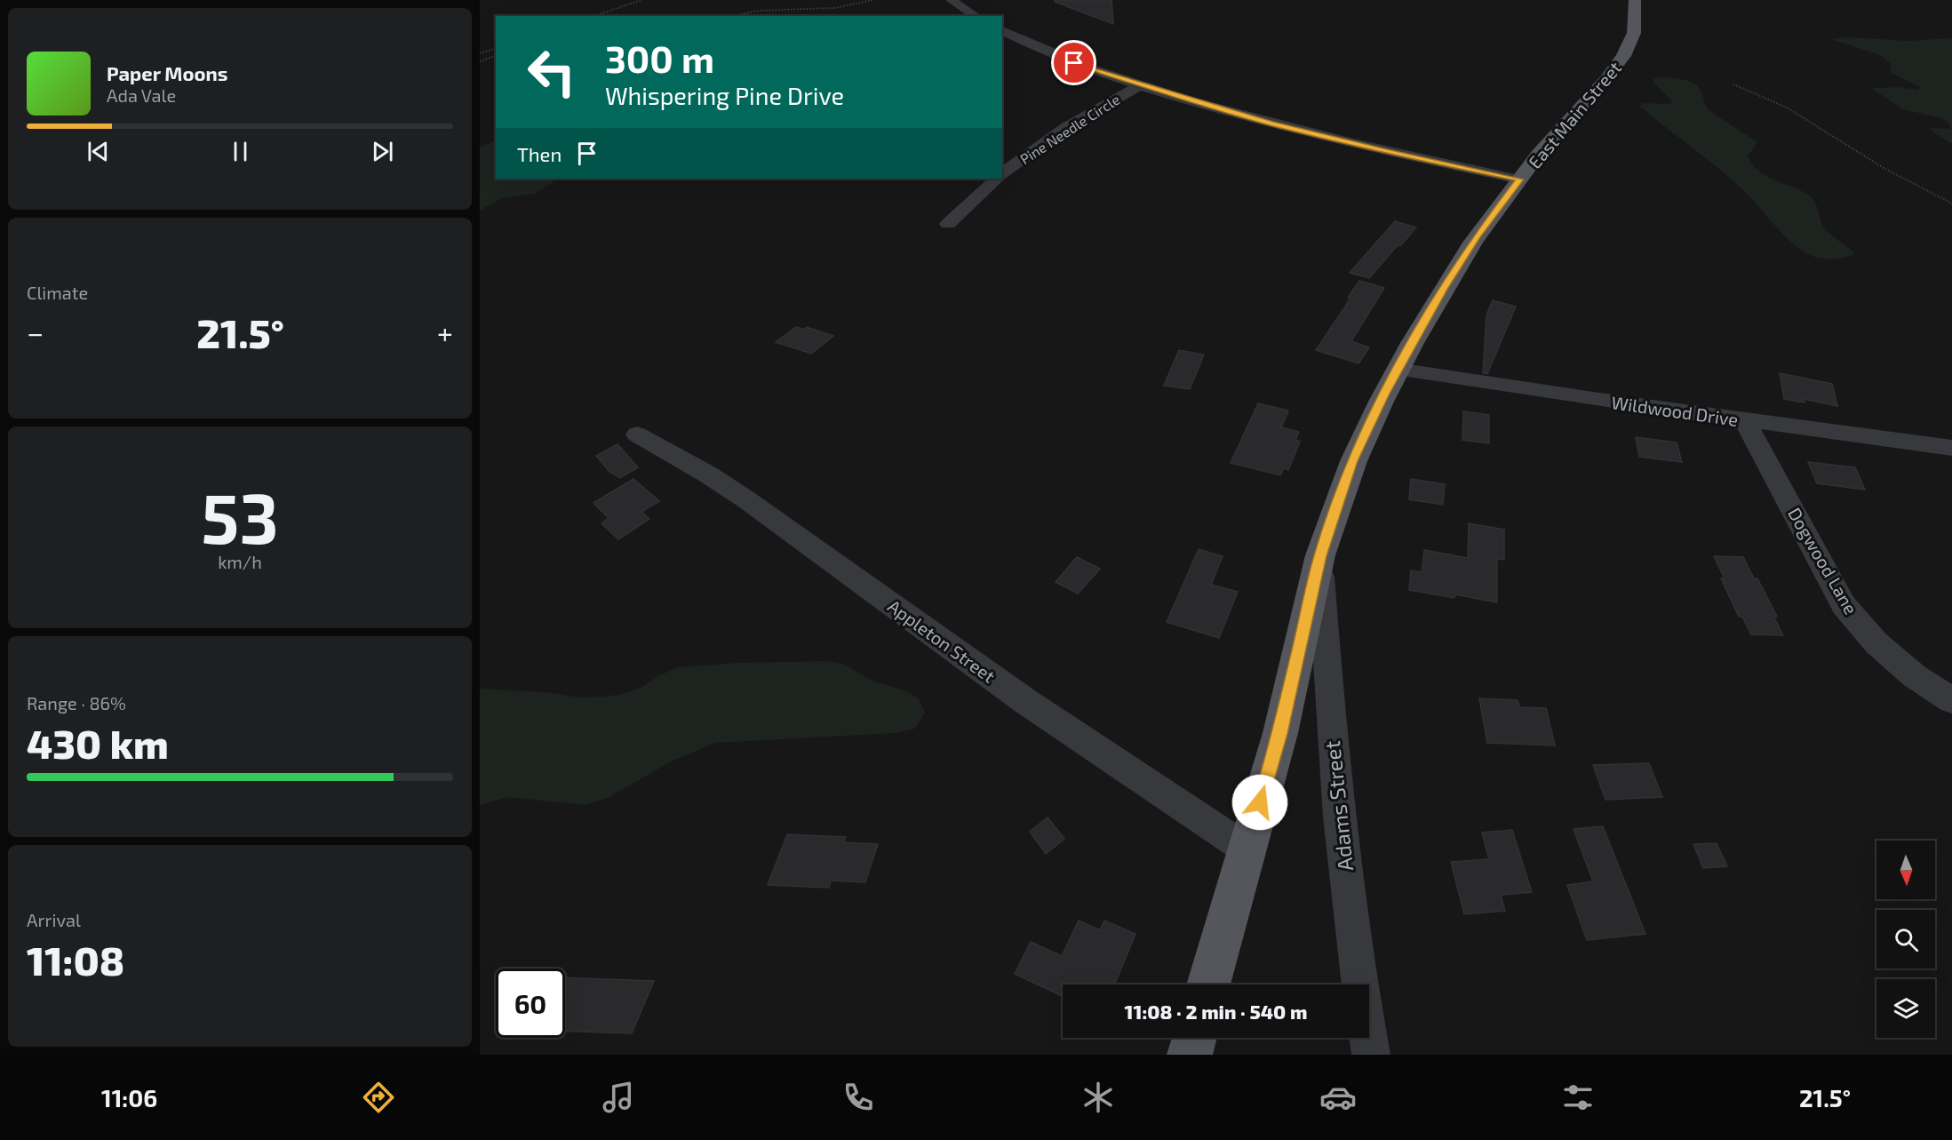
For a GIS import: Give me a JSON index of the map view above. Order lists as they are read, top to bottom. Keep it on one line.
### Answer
{"streets":{"main road":["East Main Street"],"street":["Pine Needle Circle","Wildwood Drive","Dogwood Lane","Appleton Street","Adams Street"]},"crossings":[["East Main Street","Wildwood Drive"],["East Main Street","Appleton Street"],["East Main Street","Adams Street"],["Wildwood Drive","Dogwood Lane"]],"north":"bottom","page":{"turn":["300 m","Whispering Pine Drive"],"song":["Paper Moons","Ada Vale"],"then":"Then","tile":["Climate",["53","km/h"],["Range · 86%","430 km"],["Arrival","11:08"]],"heat":["−","21.5°","+"],"limit":"60","trip":"11:08 · 2 min · 540 m","tabs":["11:06","21.5°"]}}
